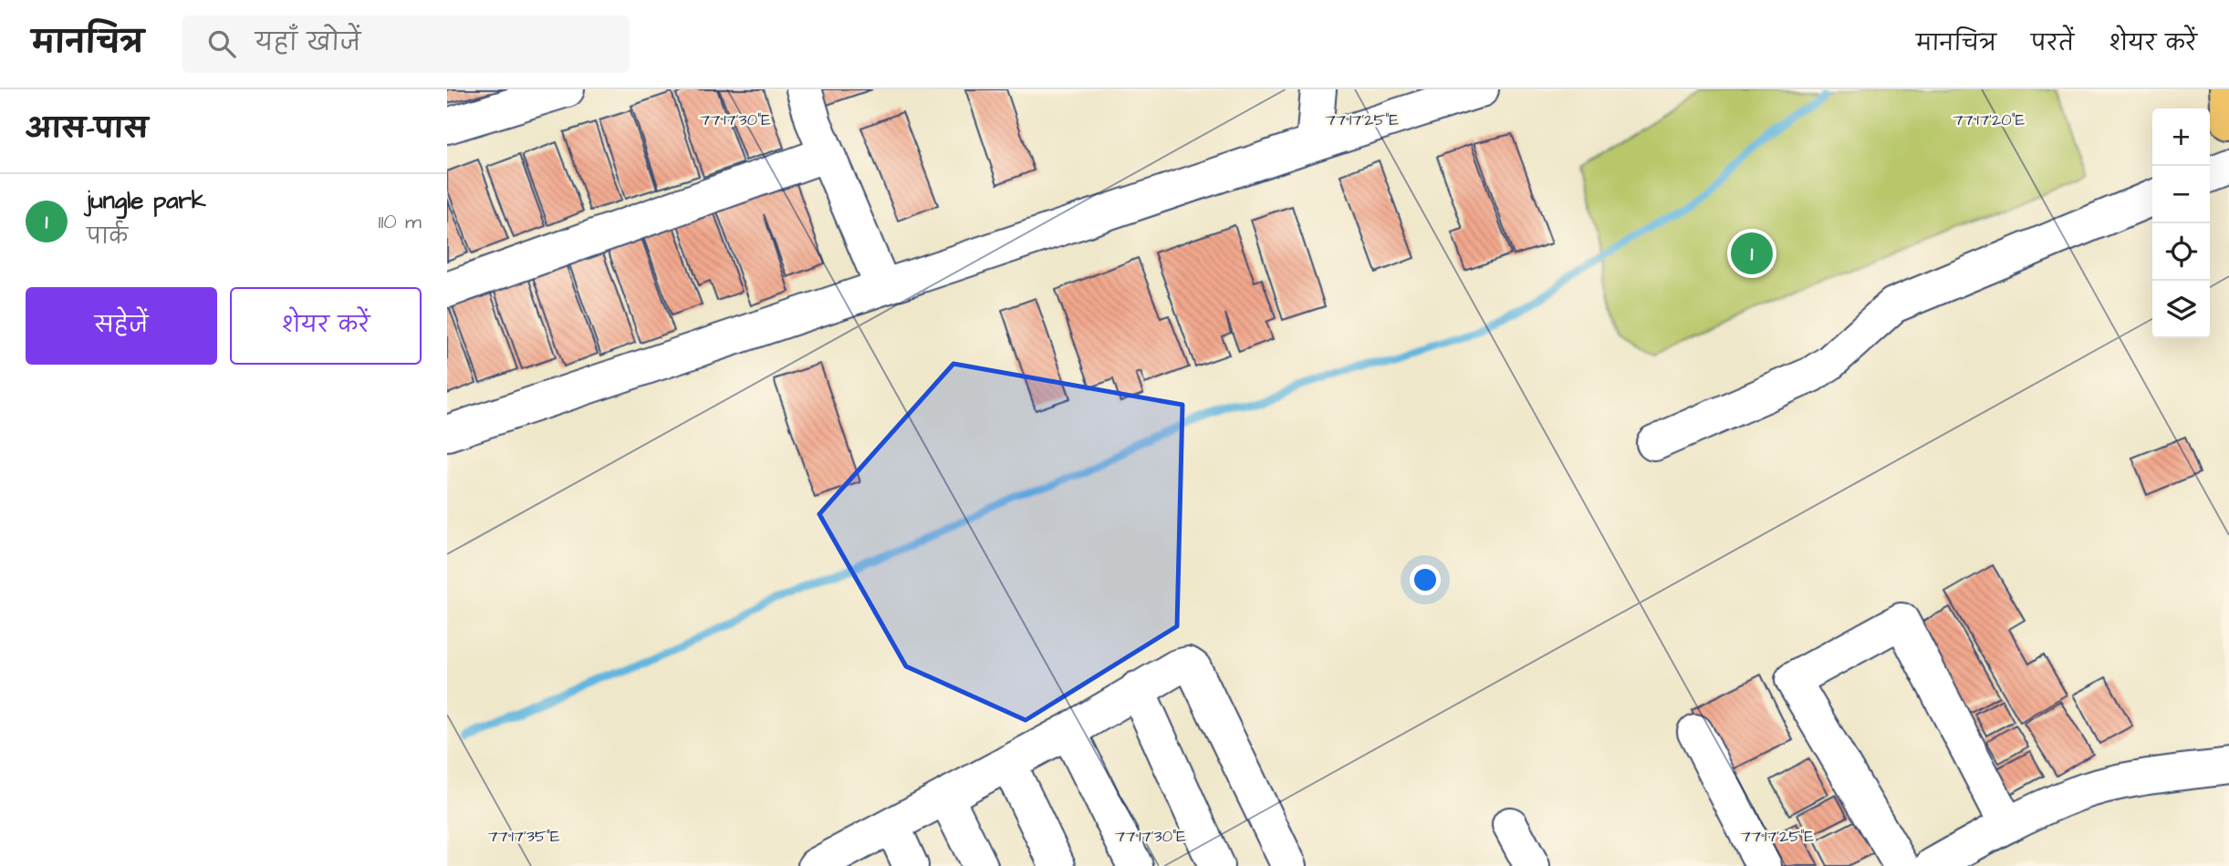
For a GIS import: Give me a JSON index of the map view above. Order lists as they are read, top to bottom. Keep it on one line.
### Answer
{"page":{"header":"मानचित्र","search":"यहाँ खोजें","nav":["मानचित्र","परतें","शेयर करें"],"heading":"आस-पास","map_buttons":["+","−"],"list":[{"mark":"1","name":"jungle park","note":"पार्क","value":"110 m"}],"pins":"1","buttons":["सहेजें","शेयर करें"]},"coordinates":["77°17'30\"E","77°17'25\"E","77°17'20\"E","77°17'35\"E"]}
